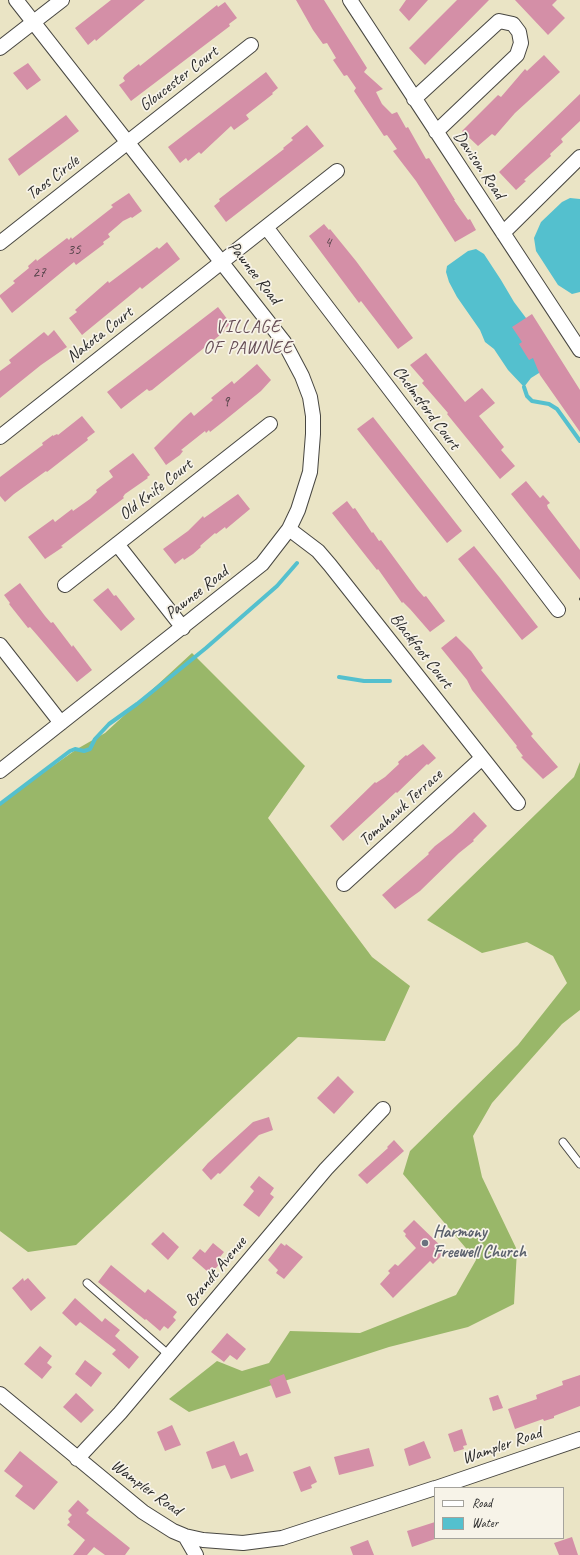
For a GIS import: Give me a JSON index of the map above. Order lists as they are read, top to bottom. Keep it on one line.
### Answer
{"streets":{"street":["Gloucester Court","Davison Road","Taos Circle","Pawnee Road","Nakota Court","Chelmsford Court","Old Knife Court","Blackfoot Court","Tomahawk Terrace","Brandt Avenue","Wampler Road"]},"crossings":[["Gloucester Court","Taos Circle"],["Gloucester Court","Pawnee Road"],["Taos Circle","Pawnee Road"],["Pawnee Road","Nakota Court"],["Pawnee Road","Blackfoot Court"],["Nakota Court","Chelmsford Court"],["Blackfoot Court","Tomahawk Terrace"],["Brandt Avenue","Wampler Road"]],"districts":["VILLAGE OF PAWNEE"],"places":["Harmony Freewell Church"],"house_numbers":["4","35","27","9"],"legend":["Road","Water"]}
